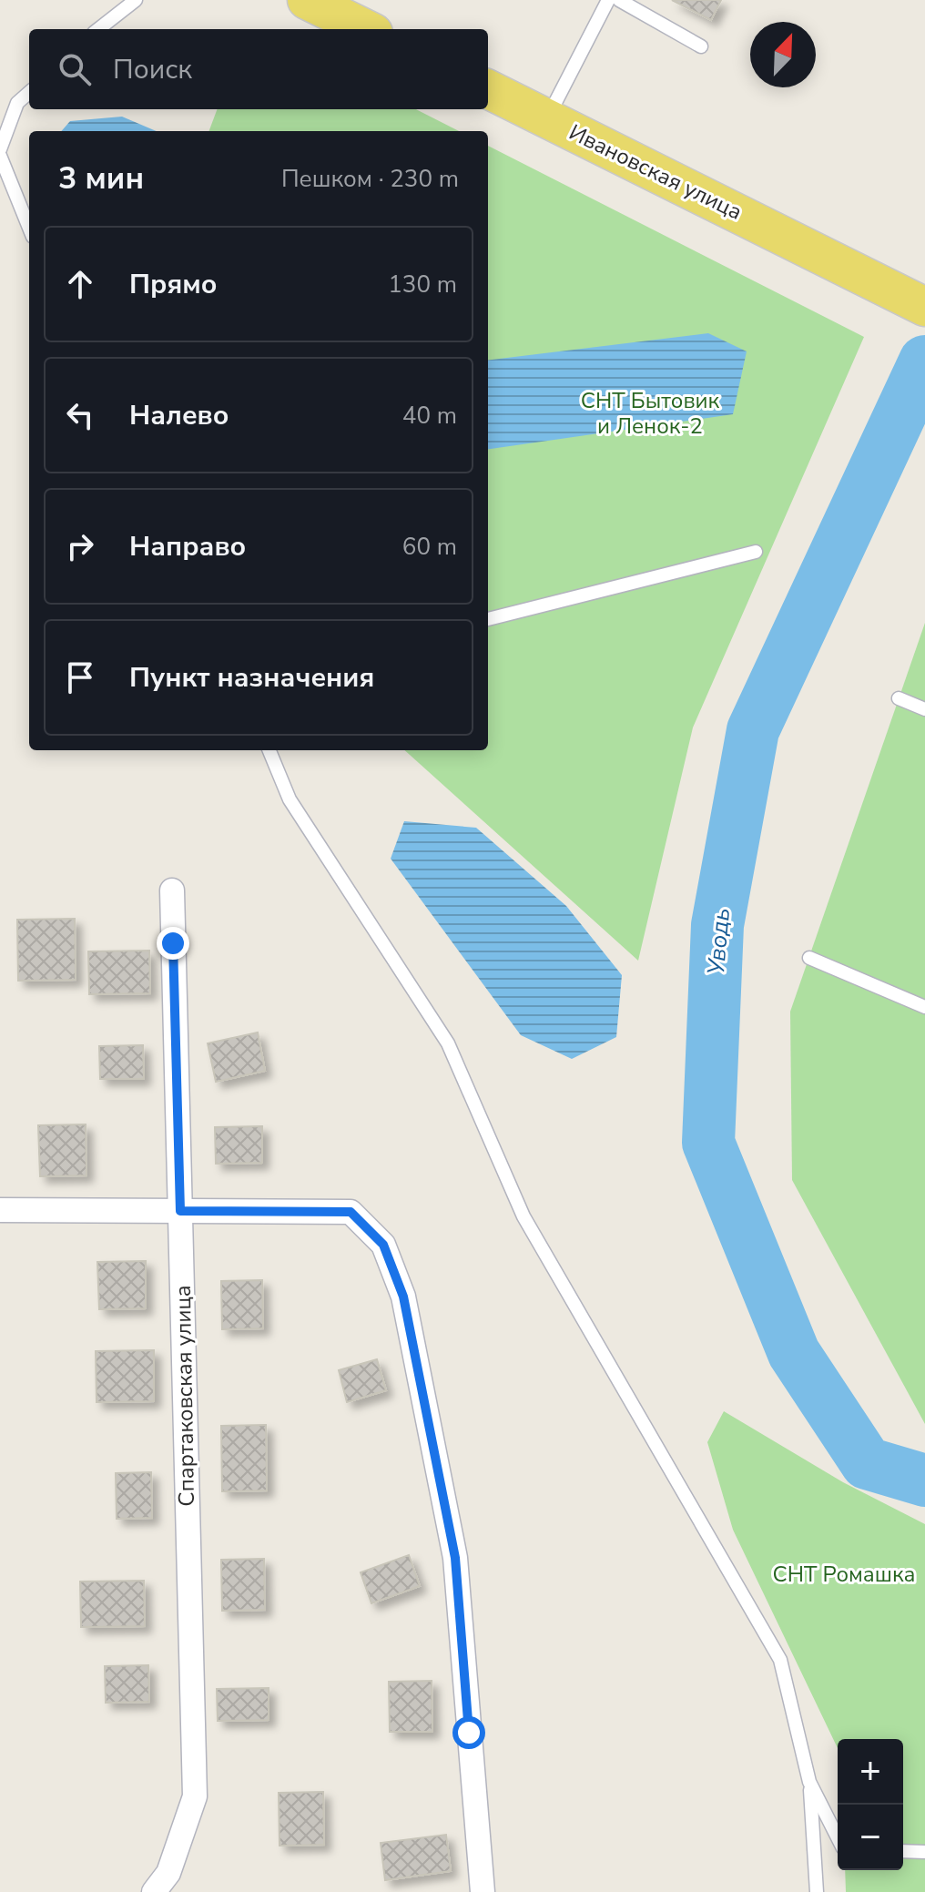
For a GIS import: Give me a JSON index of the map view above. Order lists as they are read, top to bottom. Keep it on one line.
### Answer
{"streets":{"main road":["Ивановская улица"],"street":["Спартаковская улица"]},"water":["Уводь"],"parks":["СНТ Бытовик и Ленок-2","СНТ Ромашка"],"north":"top right","page":{"search":"Поиск","heading":["3 мин","Пешком · 230 m"],"list":[["Прямо","130 m"],["Налево","40 m"],["Направо","60 m"],"Пункт назначения"],"map_buttons":["+","−"]}}
